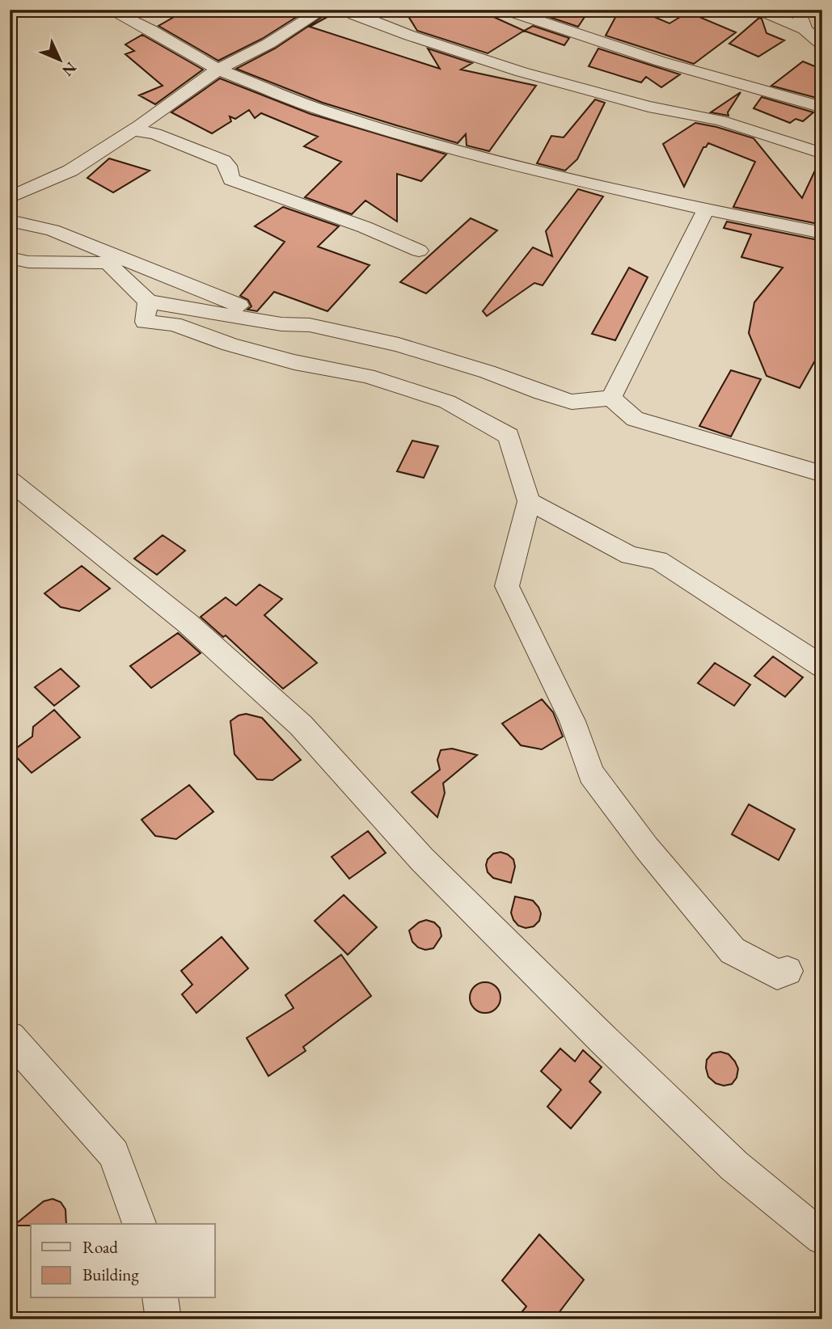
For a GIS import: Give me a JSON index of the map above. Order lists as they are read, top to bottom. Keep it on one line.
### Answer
{"legend":["Road","Building"],"north":"bottom right"}
